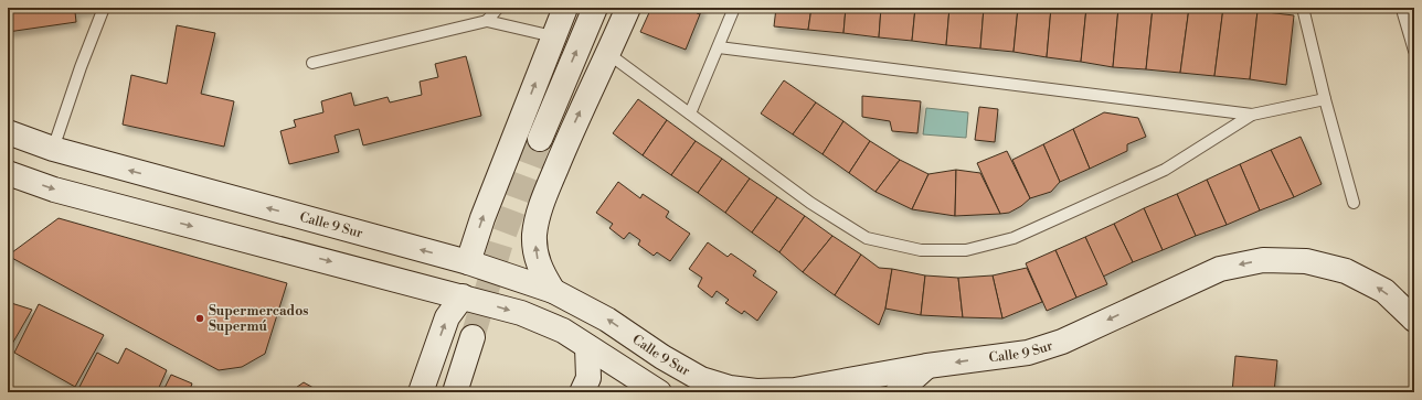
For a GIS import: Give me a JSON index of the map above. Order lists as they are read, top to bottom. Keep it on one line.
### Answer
{"streets":{"main road":["Calle 9 Sur"]},"places":["Supermercados Supermú"]}
